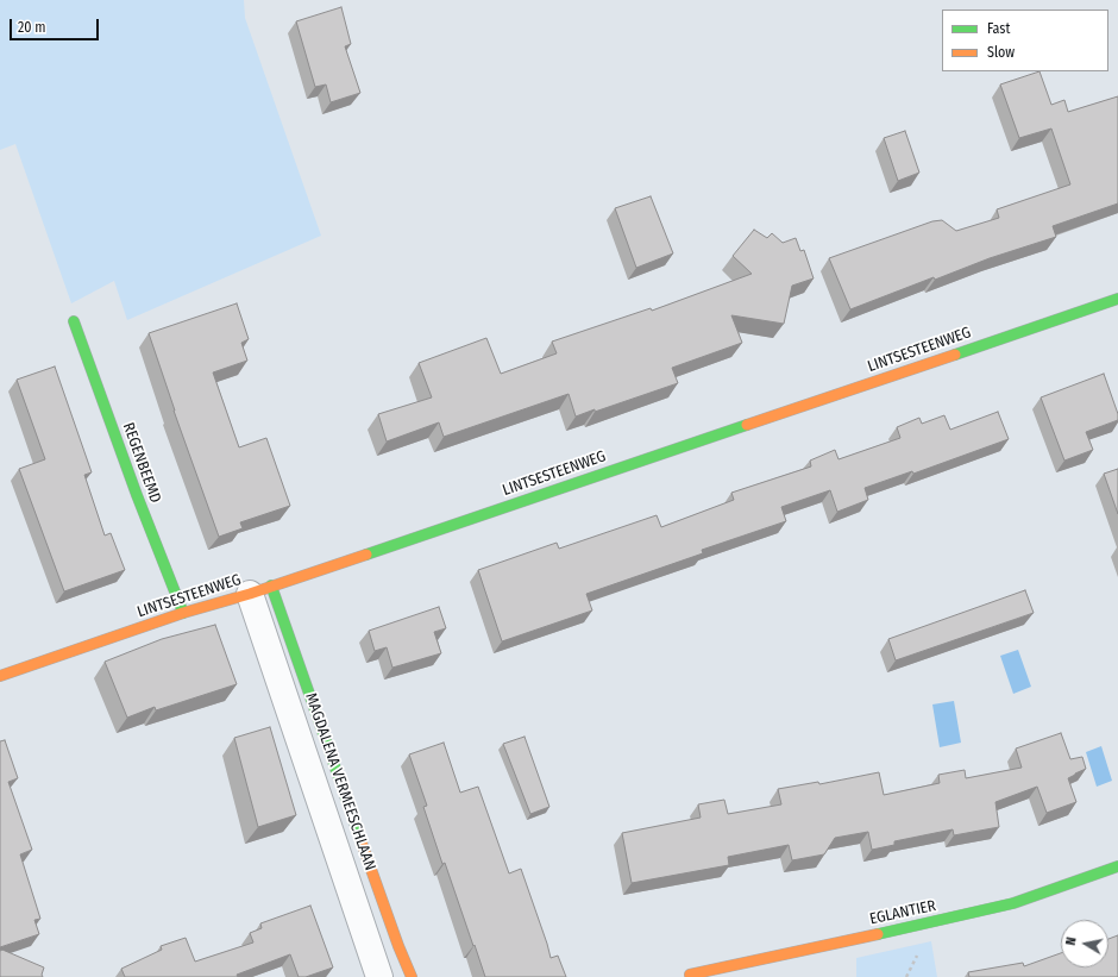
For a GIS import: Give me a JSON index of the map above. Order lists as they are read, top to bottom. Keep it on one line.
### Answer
{"streets":{"street":["LINTSESTEENWEG","REGENBEEMD","MAGDALENA VERMEESCHLAAN","EGLANTIER"]},"crossings":[["LINTSESTEENWEG","REGENBEEMD"],["LINTSESTEENWEG","MAGDALENA VERMEESCHLAAN"]],"legend":["Fast","Slow"],"scale_bar":"20 m","north":"left"}
